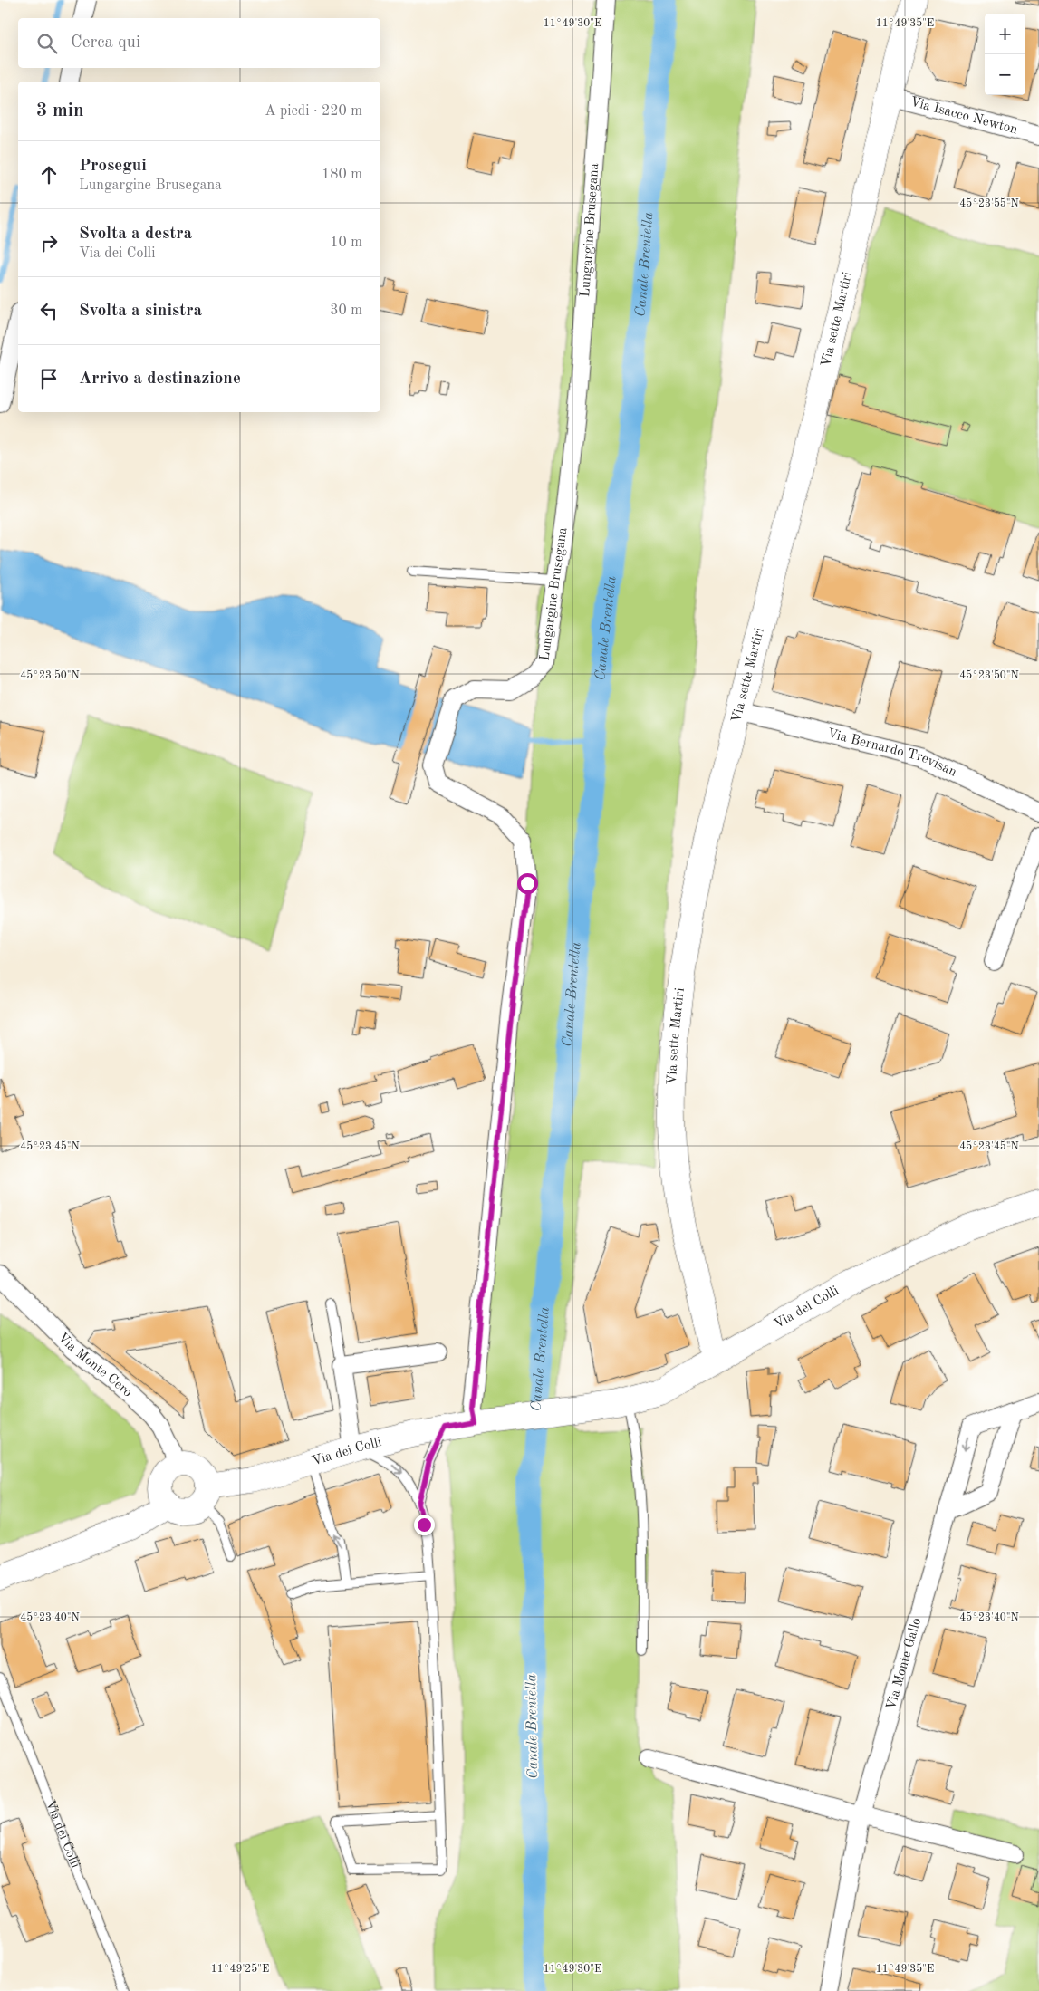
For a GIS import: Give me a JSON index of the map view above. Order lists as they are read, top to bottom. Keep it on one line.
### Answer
{"streets":{"main road":["Via sette Martiri","Via dei Colli"],"street":["Via Isacco Newton","Lungargine Brusegana","Via Bernardo Trevisan","Via Monte Cero","Via Monte Gallo"]},"crossings":[["Via Isacco Newton","Via sette Martiri"],["Lungargine Brusegana","Via dei Colli"],["Via sette Martiri","Via Bernardo Trevisan"],["Via sette Martiri","Via dei Colli"],["Via dei Colli","Via Monte Cero"]],"water":["Canale Brentella"],"page":{"map_buttons":["+","−"],"search":"Cerca qui","heading":["3 min","A piedi · 220 m"],"list":[["Prosegui","Lungargine Brusegana","180 m"],["Svolta a destra","Via dei Colli","10 m"],["Svolta a sinistra","30 m"],"Arrivo a destinazione"]},"coordinates":["11°49'30\"E","11°49'35\"E","45°23'55\"N","45°23'50\"N","45°23'45\"N","45°23'40\"N","11°49'25\"E"]}
